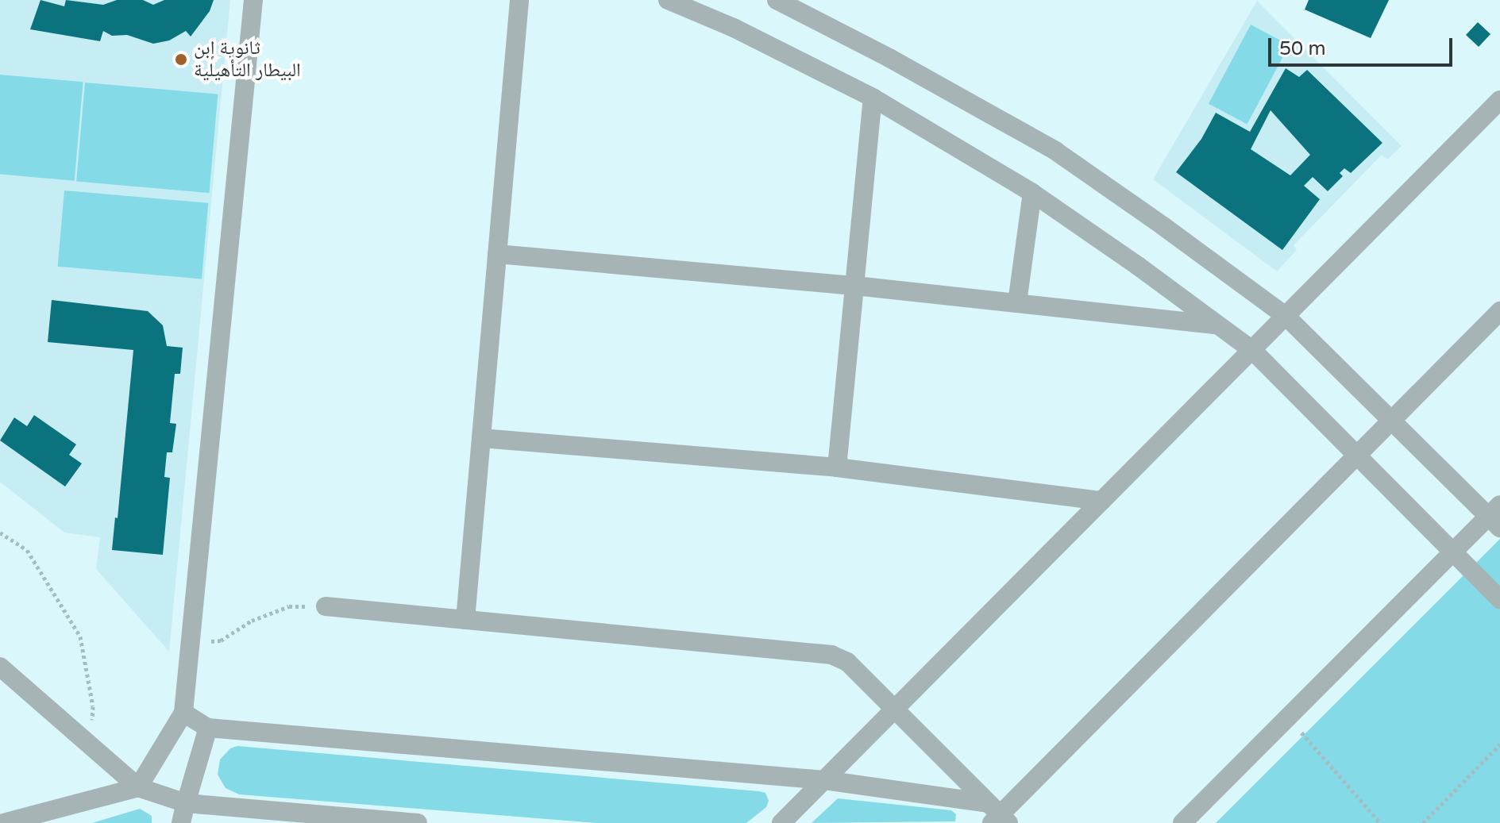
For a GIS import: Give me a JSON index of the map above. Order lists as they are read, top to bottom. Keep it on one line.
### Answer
{"places":["ثانوية إبن البيطار التأهيلية"],"scale_bar":"50 m"}
